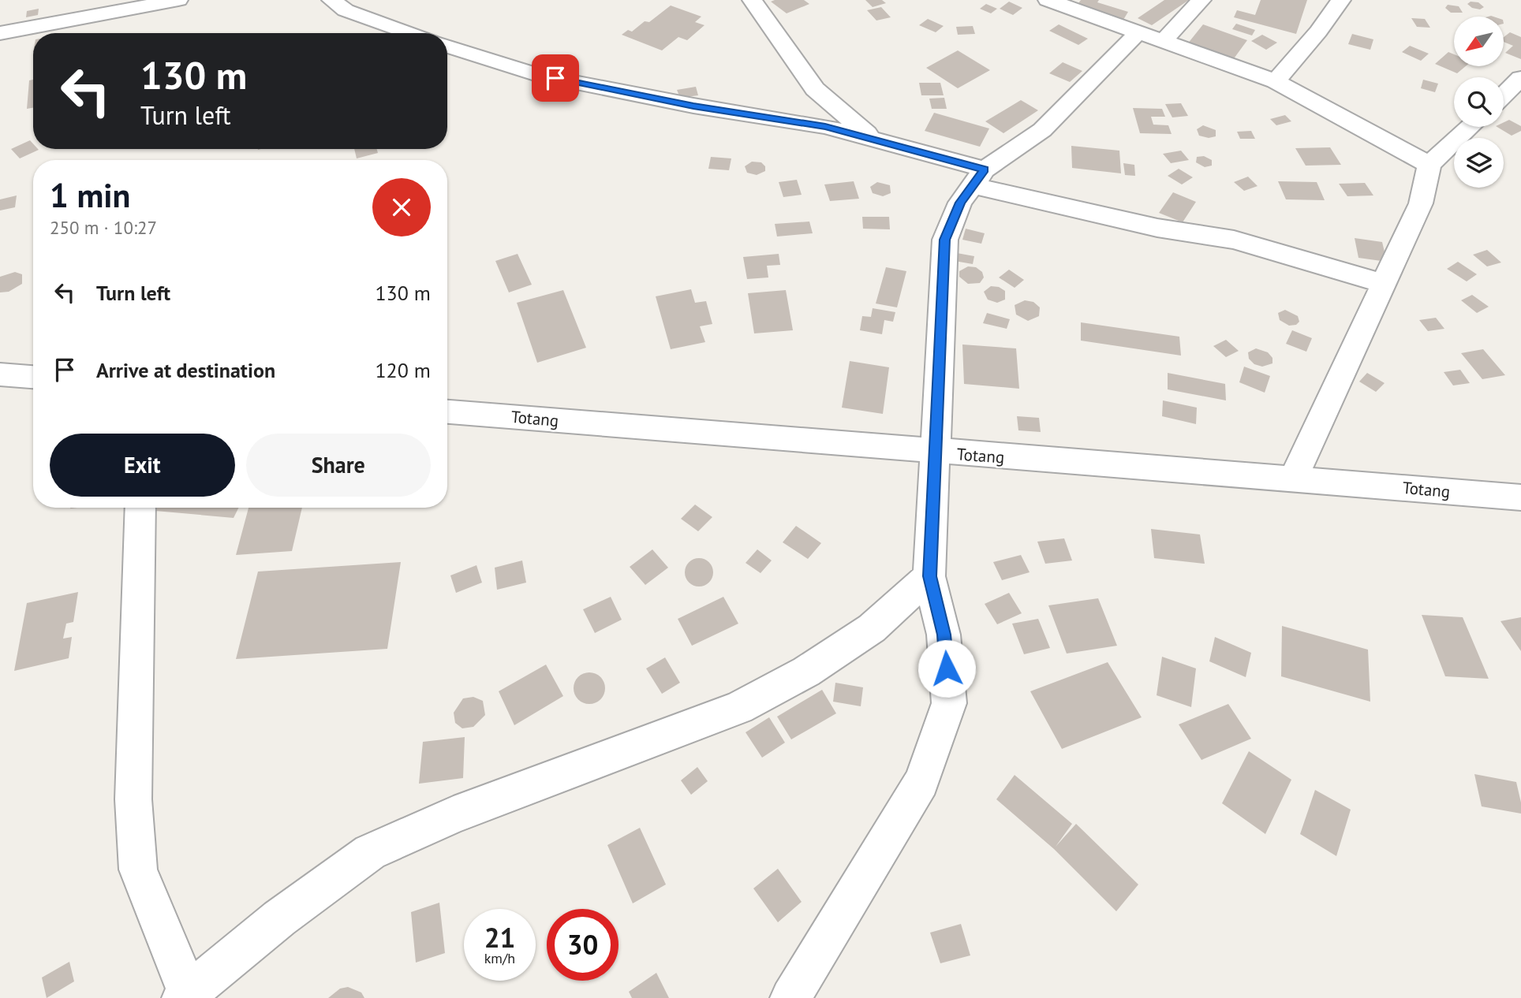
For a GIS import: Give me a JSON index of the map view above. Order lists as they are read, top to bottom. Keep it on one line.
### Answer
{"streets":{"street":["Totang"]},"north":"bottom left","page":{"turn":["130 m","Turn left"],"heading":["1 min","250 m · 10:27"],"list":[{"name":"Turn left","value":"130 m"},{"name":"Arrive at destination","value":"120 m"}],"buttons":["Exit","Share"],"speed":"21 km/h","limit":"30"}}
